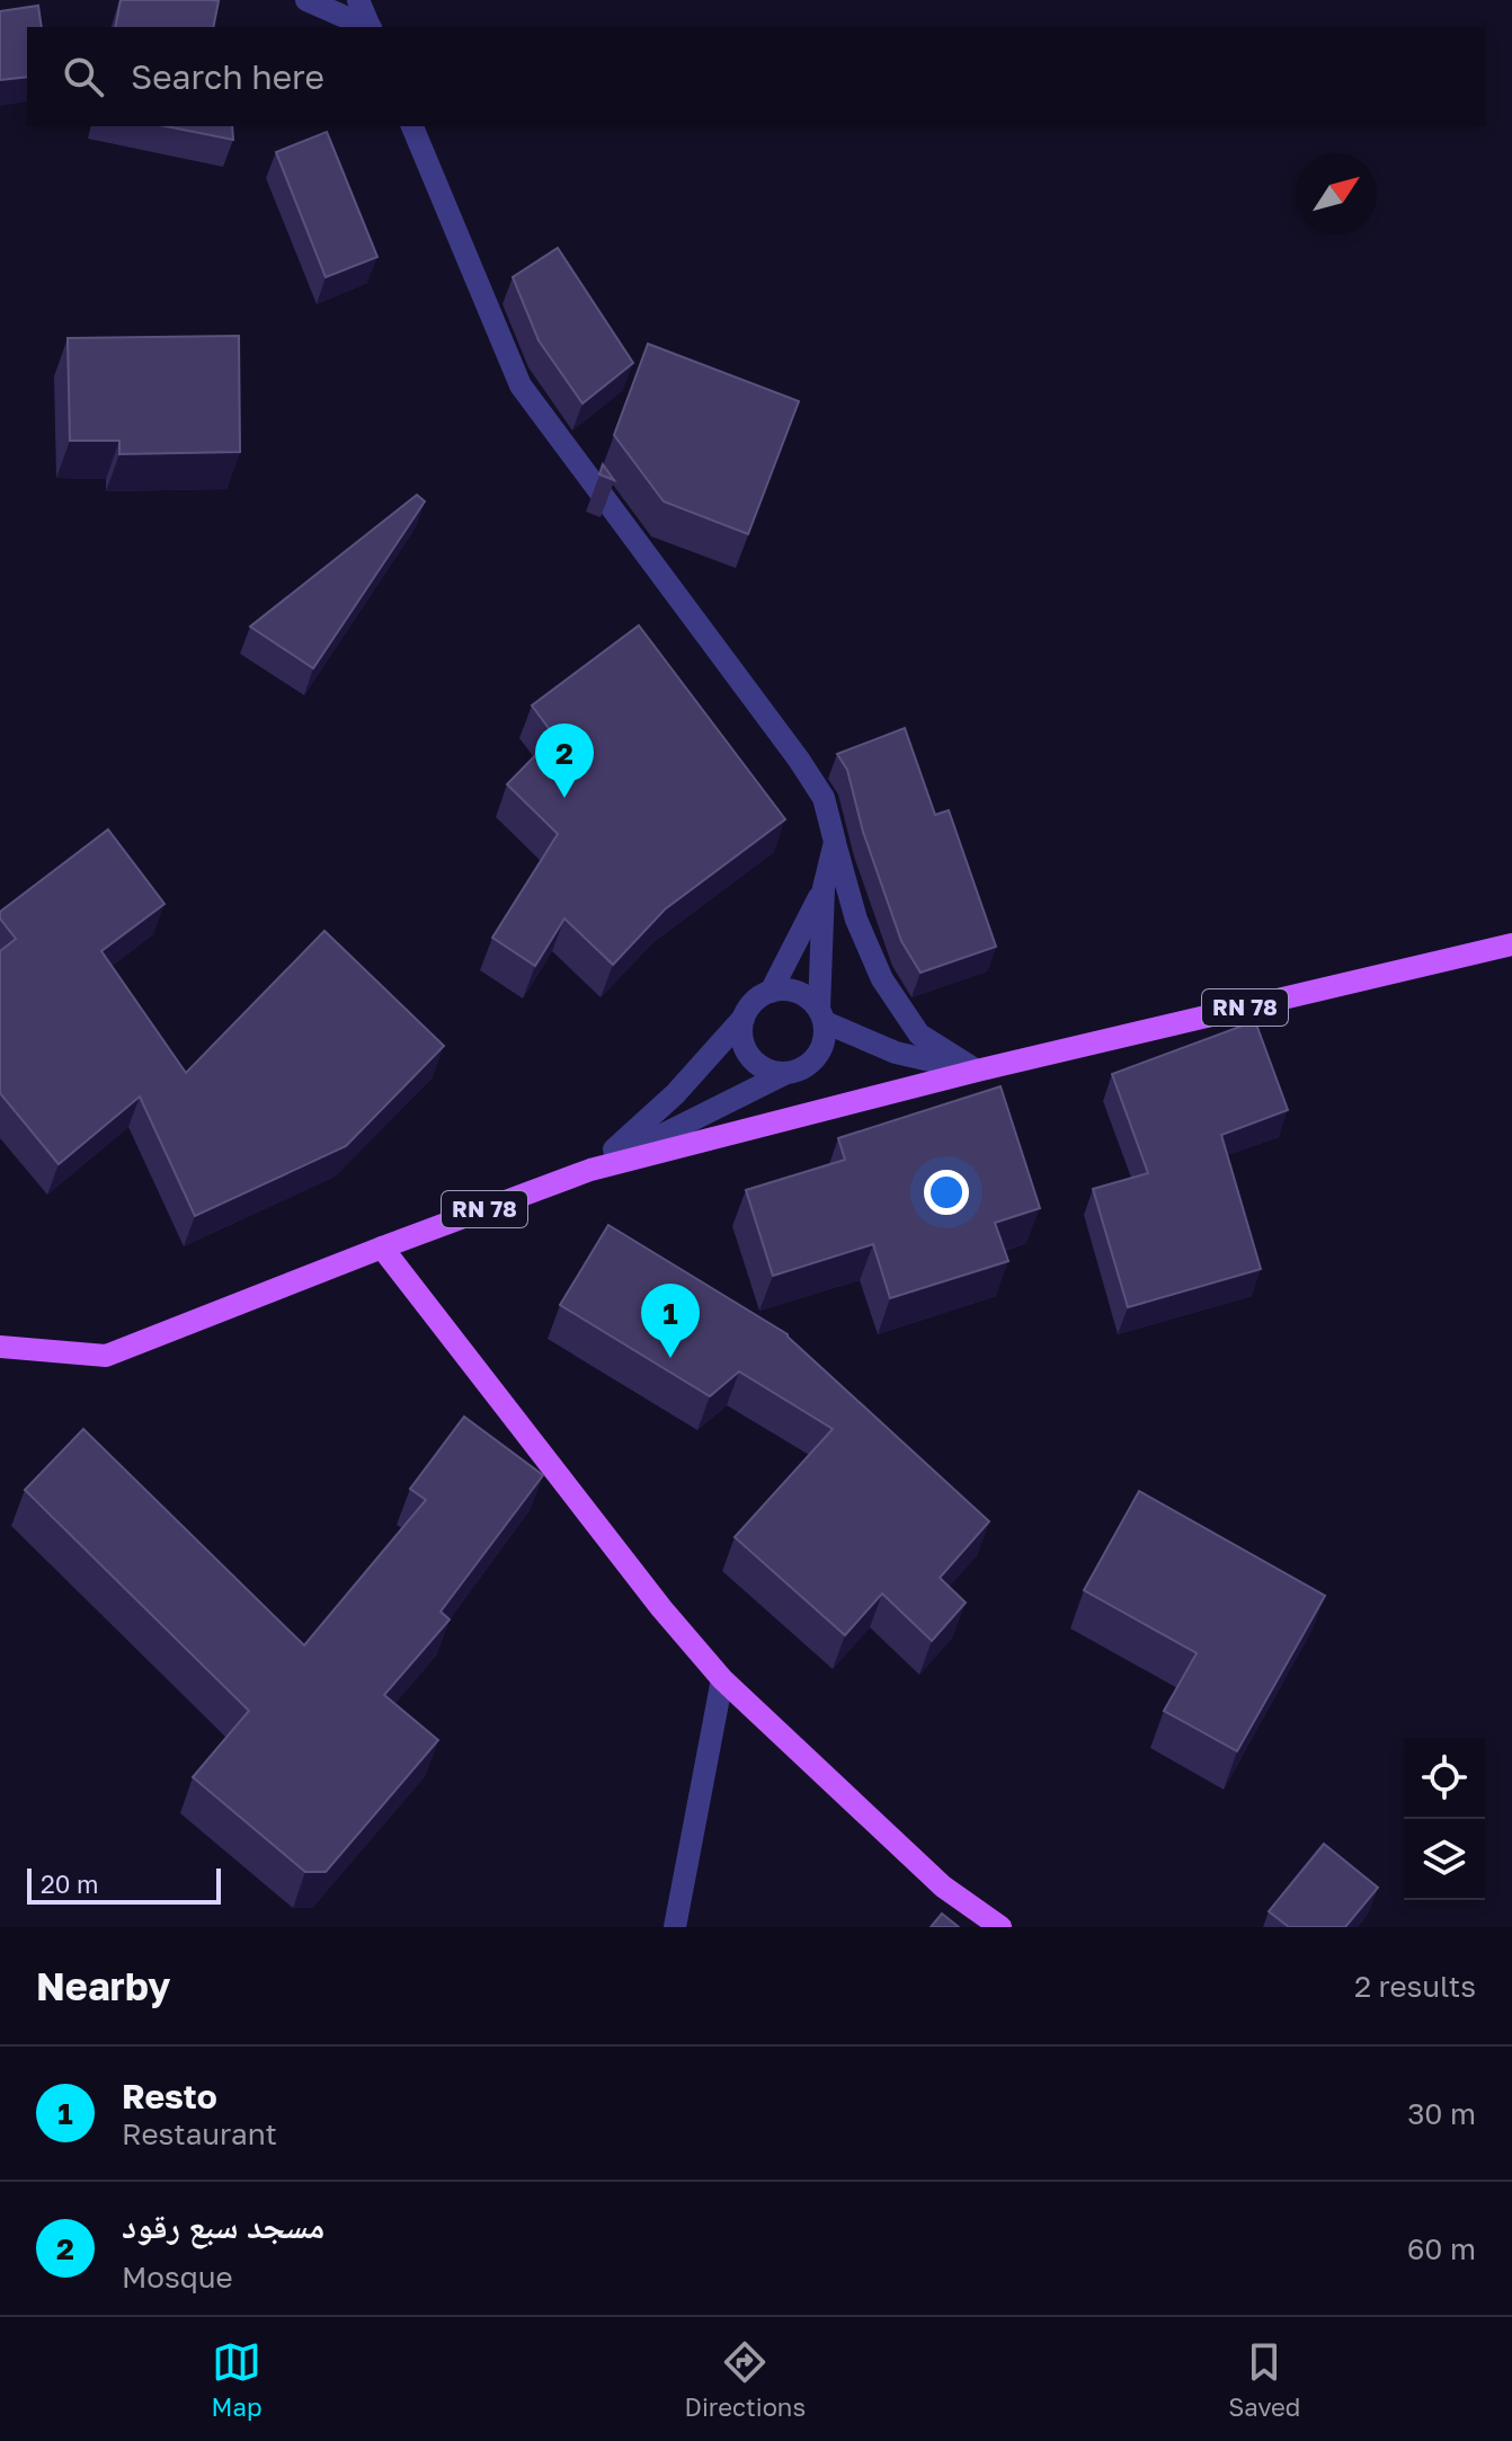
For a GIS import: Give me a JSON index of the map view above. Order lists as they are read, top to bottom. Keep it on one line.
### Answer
{"streets":{"main road":["RN 78"]},"scale_bar":"20 m","north":"top right","page":{"search":"Search here","pins":["2","1"],"scale":"20 m","heading":["Nearby","2 results"],"list":[{"mark":"1","name":"Resto","note":"Restaurant","value":"30 m"},{"mark":"2","name":"مسجد سبع رقود","note":"Mosque","value":"60 m"}],"nav":["Map","Directions","Saved"]}}
